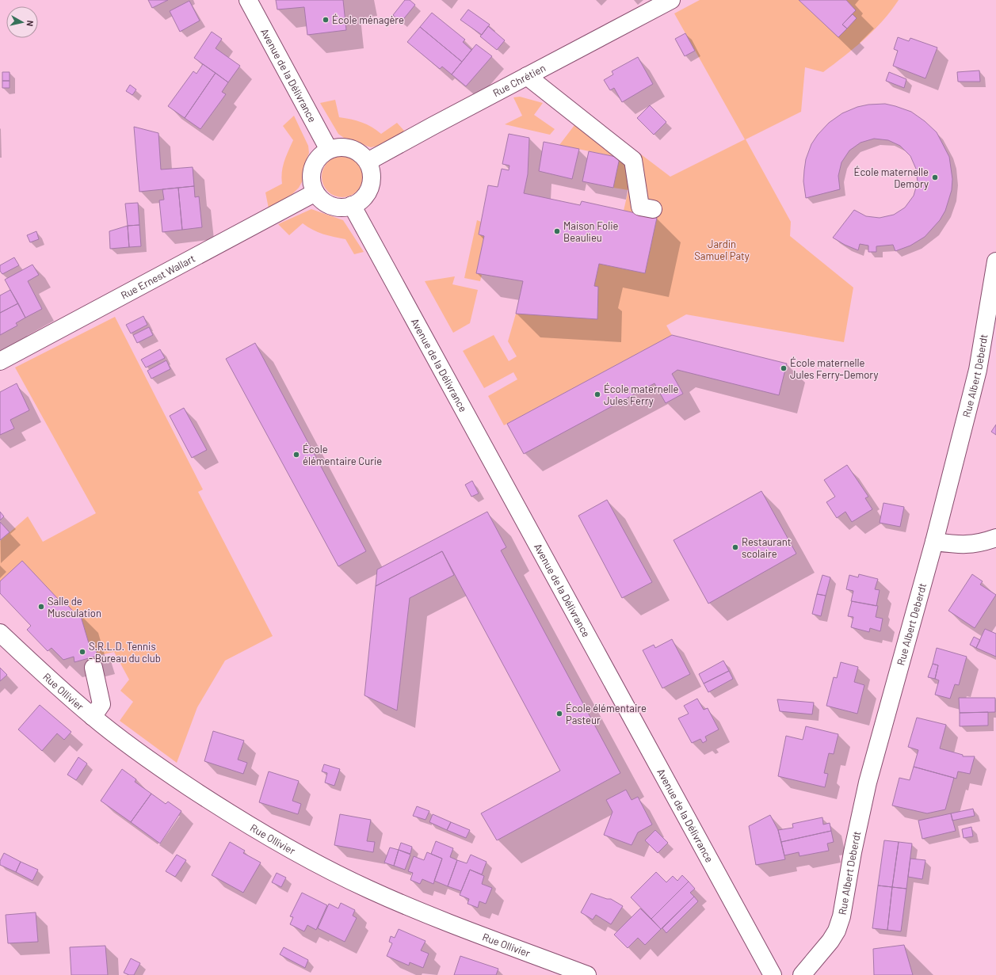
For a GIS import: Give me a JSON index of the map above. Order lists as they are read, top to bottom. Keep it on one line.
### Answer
{"streets":{"street":["Avenue de la Délivrance","Rue Chrétien","Rue Ernest Wallart","Rue Albert Deberdt","Rue Ollivier"]},"crossings":[["Avenue de la Délivrance","Rue Chrétien"],["Avenue de la Délivrance","Rue Ernest Wallart"],["Rue Chrétien","Rue Ernest Wallart"]],"parks":["Jardin Samuel Paty"],"places":["École ménagère","École maternelle Demory","Maison Folie Beaulieu","École maternelle Jules Ferry-Demory","École maternelle Jules Ferry","École élémentaire Curie","Restaurant scolaire","Salle de Musculation","S.R.L.D. Tennis - Bureau du club","École élémentaire Pasteur"],"north":"right"}
